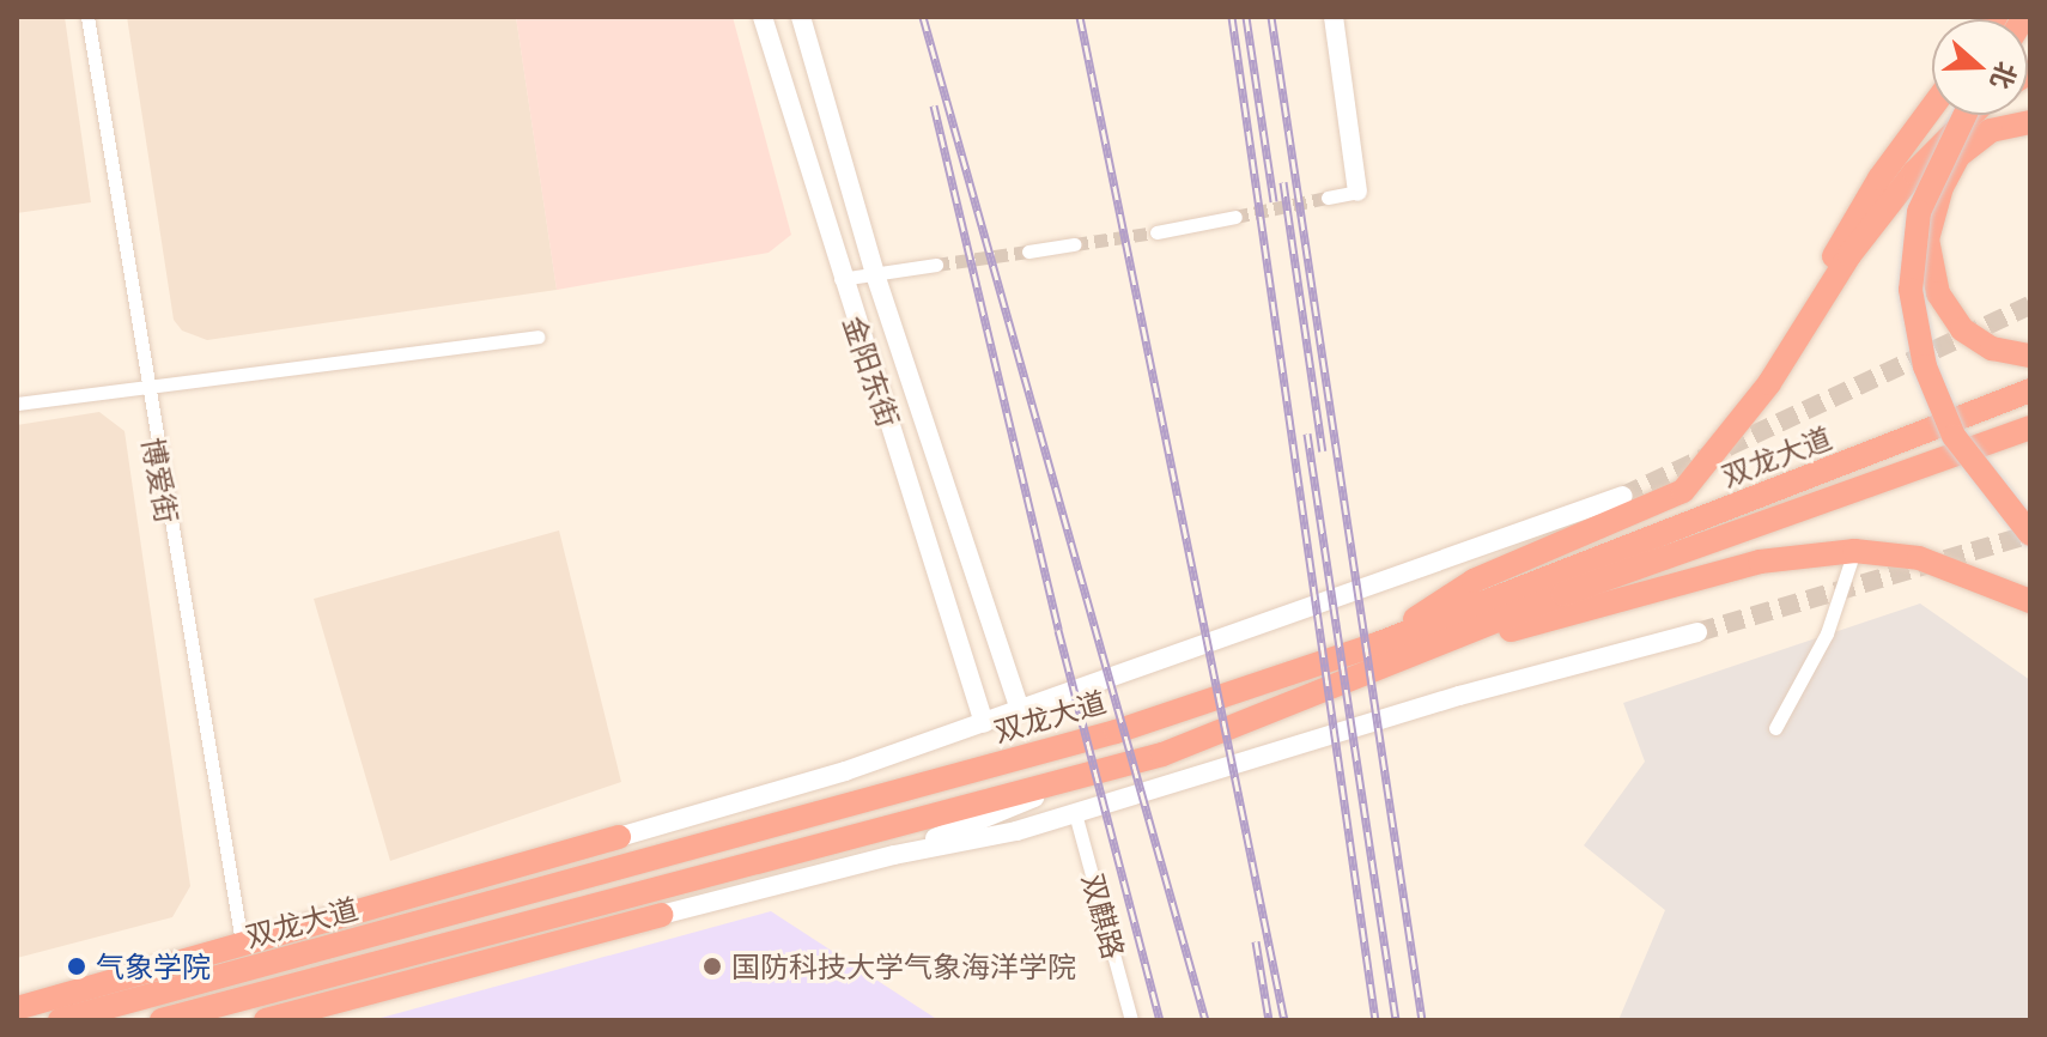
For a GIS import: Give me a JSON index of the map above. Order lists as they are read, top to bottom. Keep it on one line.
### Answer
{"streets":{"highway":["双龙大道"],"street":["金阳东街","博爱街","双麒路"]},"crossings":[["双龙大道","博爱街"]],"places":["气象学院","国防科技大学气象海洋学院"],"north":"right"}
